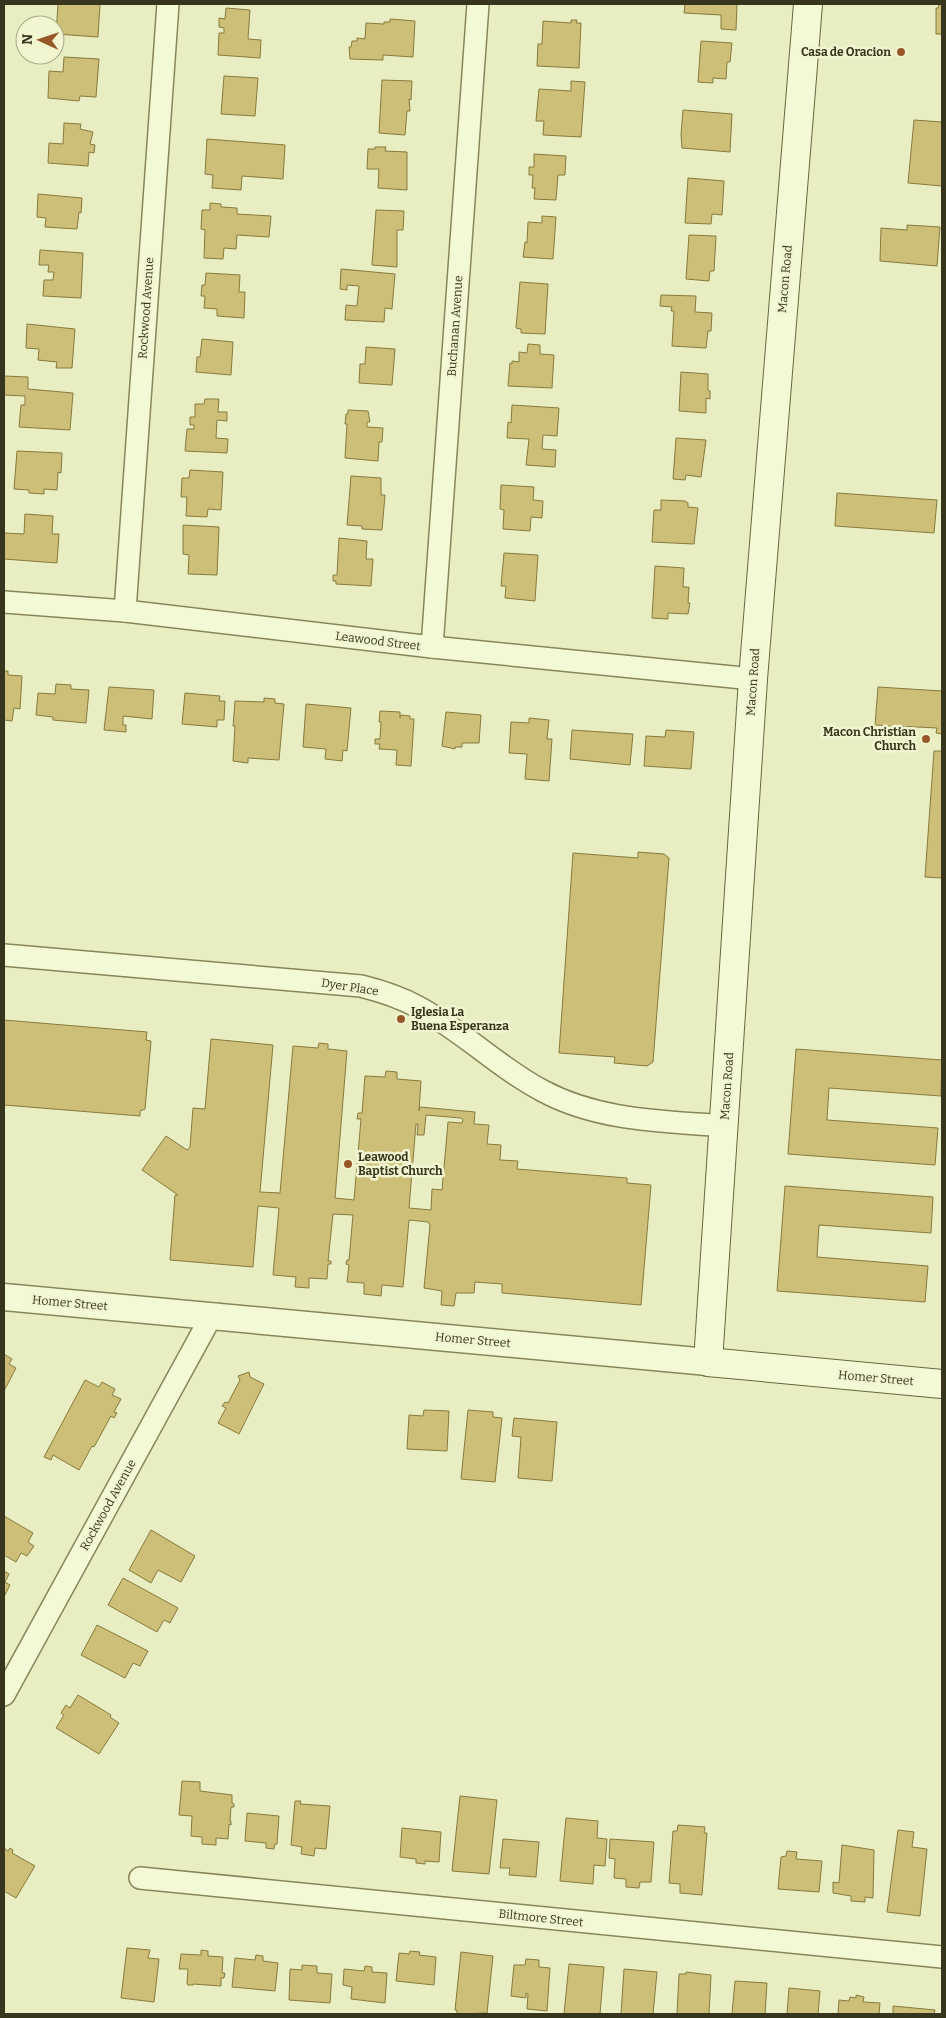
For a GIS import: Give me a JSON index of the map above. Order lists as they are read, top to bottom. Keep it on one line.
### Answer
{"streets":{"main road":["Macon Road","Homer Street"],"street":["Rockwood Avenue","Buchanan Avenue","Leawood Street","Dyer Place","Biltmore Street"]},"crossings":[["Macon Road","Leawood Street"],["Macon Road","Dyer Place"],["Macon Road","Homer Street"],["Rockwood Avenue","Leawood Street"],["Rockwood Avenue","Homer Street"],["Buchanan Avenue","Leawood Street"]],"places":["Casa de Oracion","Macon Christian Church","Iglesia La Buena Esperanza","Leawood Baptist Church"],"north":"left"}
